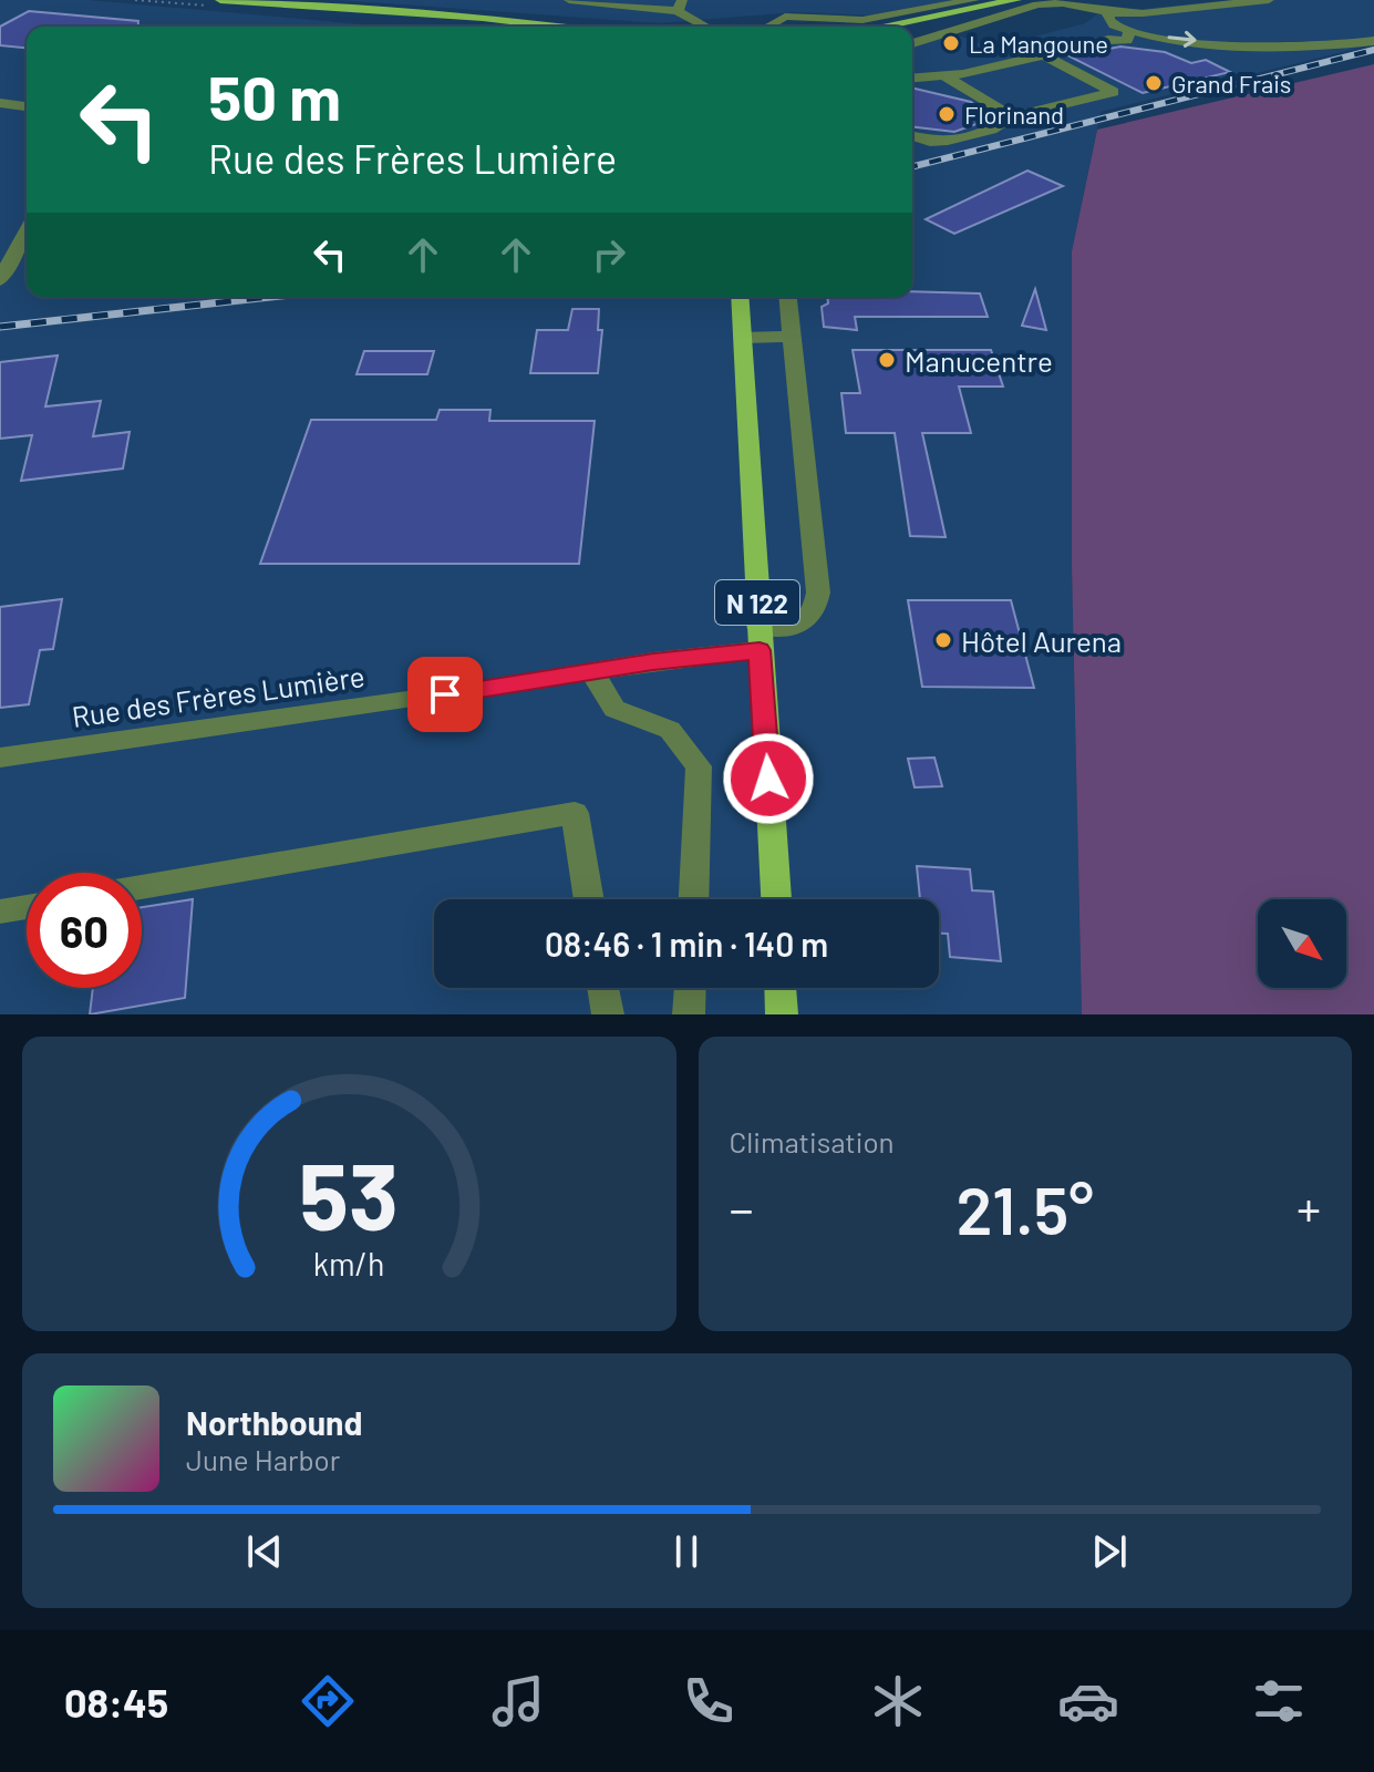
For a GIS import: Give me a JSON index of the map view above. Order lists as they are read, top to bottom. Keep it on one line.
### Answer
{"streets":{"main road":["N 122"],"street":["Rue des Frères Lumière"]},"crossings":[["N 122","Rue des Frères Lumière"]],"places":["La Mangoune","Grand Frais","Florinand","Manucentre","Hôtel Aurena"],"north":"bottom right","page":{"turn":["50 m","Rue des Frères Lumière"],"limit":"60","trip":"08:46 · 1 min · 140 m","tile":"Climatisation","heat":["−","21.5°","+"],"song":["Northbound","June Harbor"],"tabs":"08:45","gauge":["53","km/h"]}}
